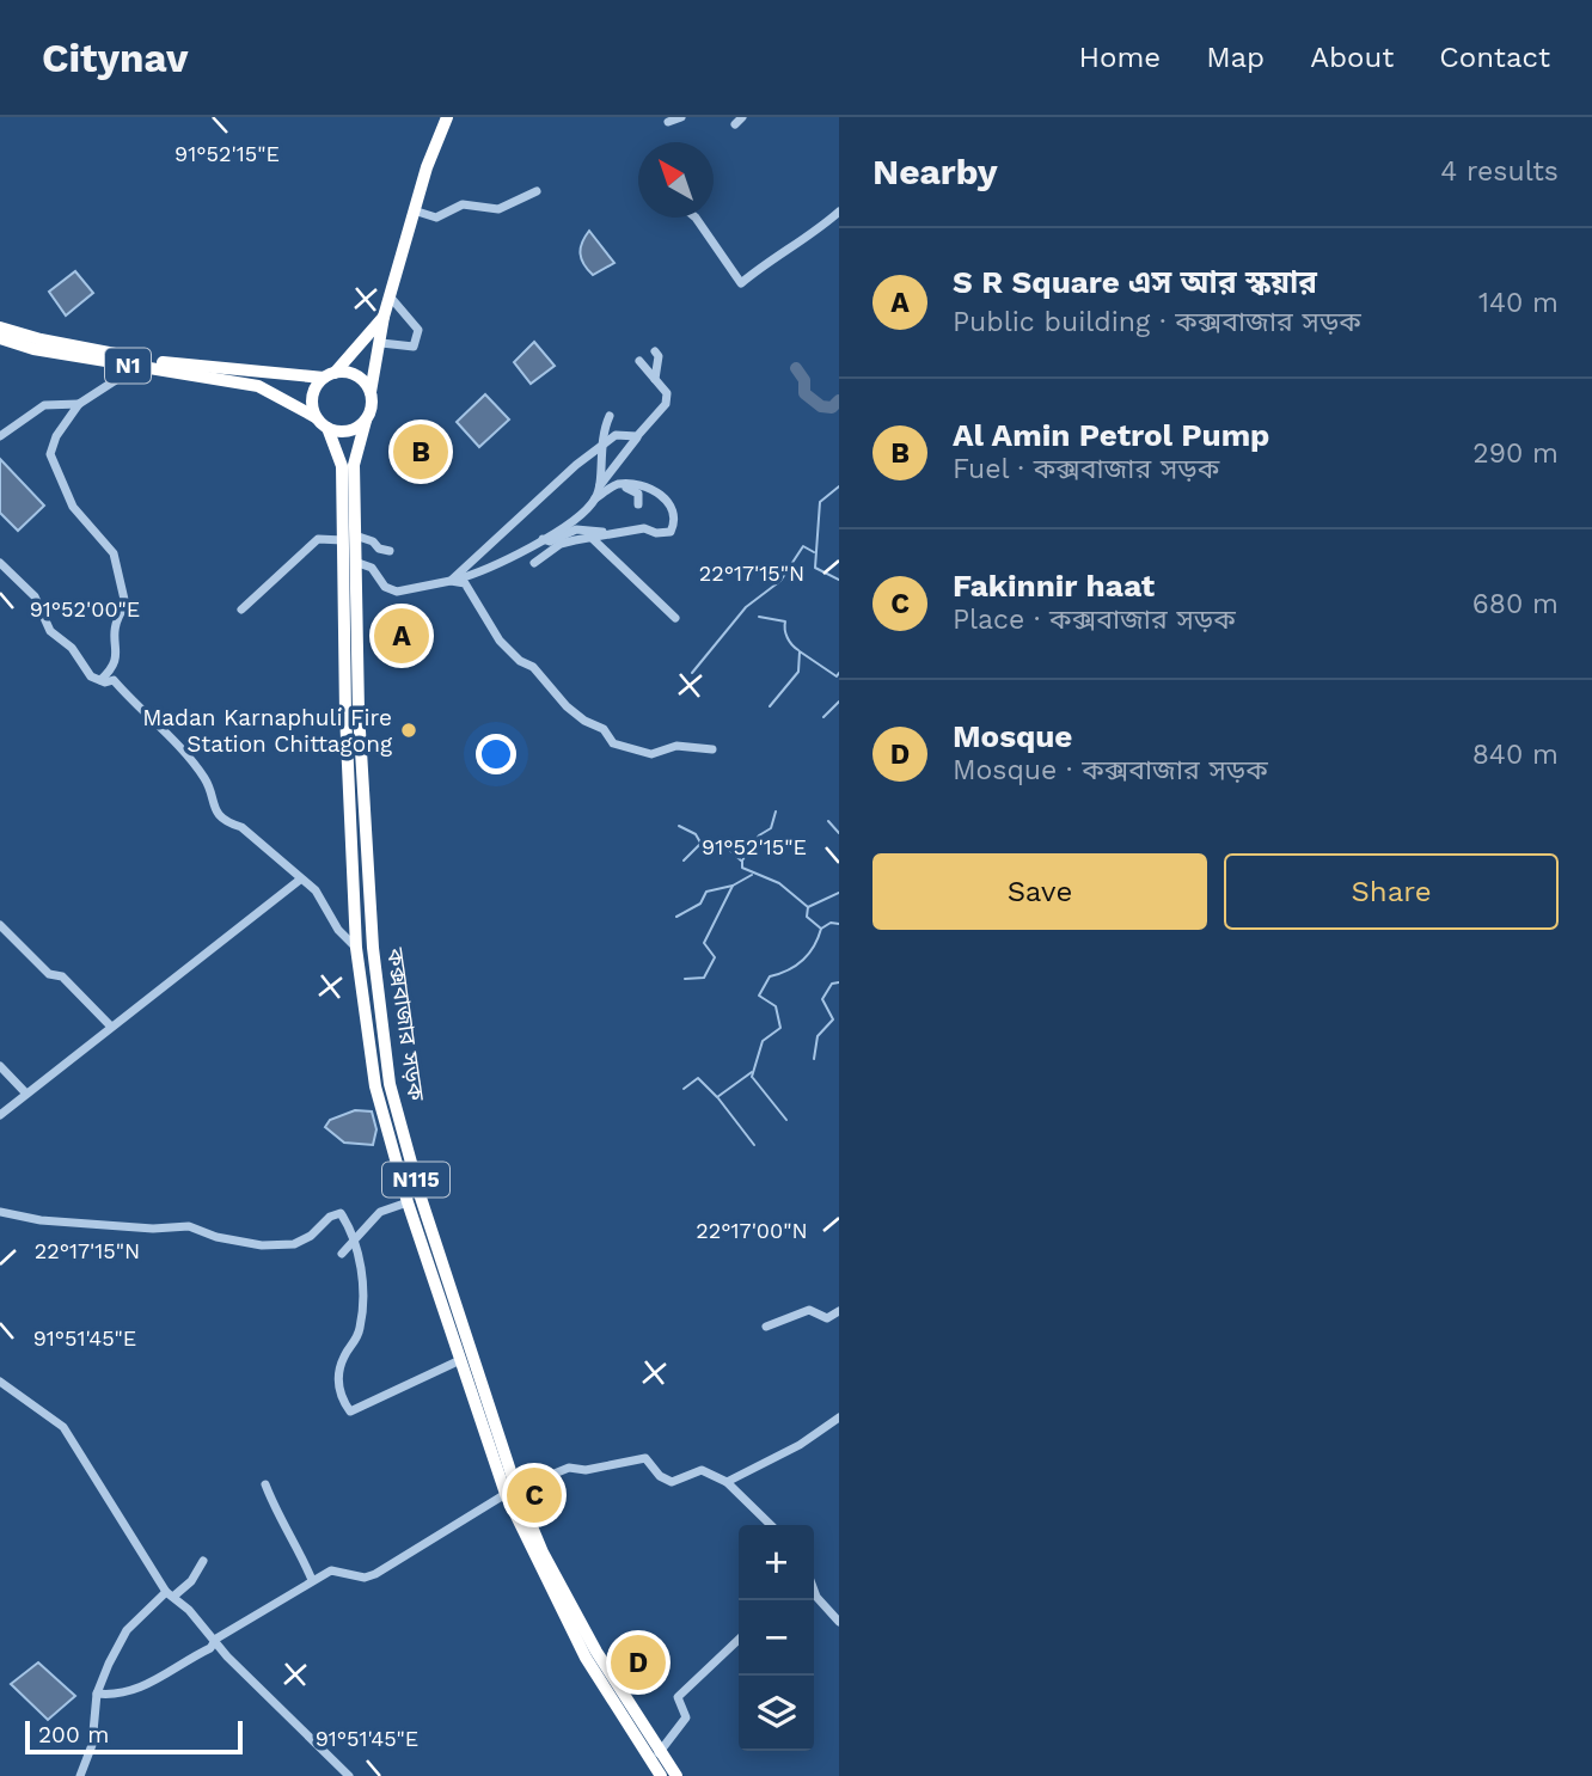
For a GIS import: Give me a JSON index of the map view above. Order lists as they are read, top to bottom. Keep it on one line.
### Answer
{"streets":{"highway":["N1","কক্সবাজার সড়ক","N115"]},"crossings":[["N1","কক্সবাজার সড়ক"]],"places":["Madan Karnaphuli Fire Station Chittagong"],"scale_bar":"200 m","north":"top left","page":{"header":"Citynav","nav":["Home","Map","About","Contact"],"heading":["Nearby","4 results"],"list":[{"mark":"A","name":"S R Square এস আর স্কয়ার","note":"Public building · কক্সবাজার সড়ক","value":"140 m"},{"mark":"B","name":"Al Amin Petrol Pump","note":"Fuel · কক্সবাজার সড়ক","value":"290 m"},{"mark":"C","name":"Fakinnir haat","note":"Place · কক্সবাজার সড়ক","value":"680 m"},{"mark":"D","name":"Mosque","note":"Mosque · কক্সবাজার সড়ক","value":"840 m"}],"pins":["B","A","C","D"],"buttons":["Save","Share"],"map_buttons":["+","−"],"scale":"200 m"},"coordinates":["91°52'15\"E","22°17'15\"N","91°52'00\"E","22°17'00\"N","91°51'45\"E"]}
